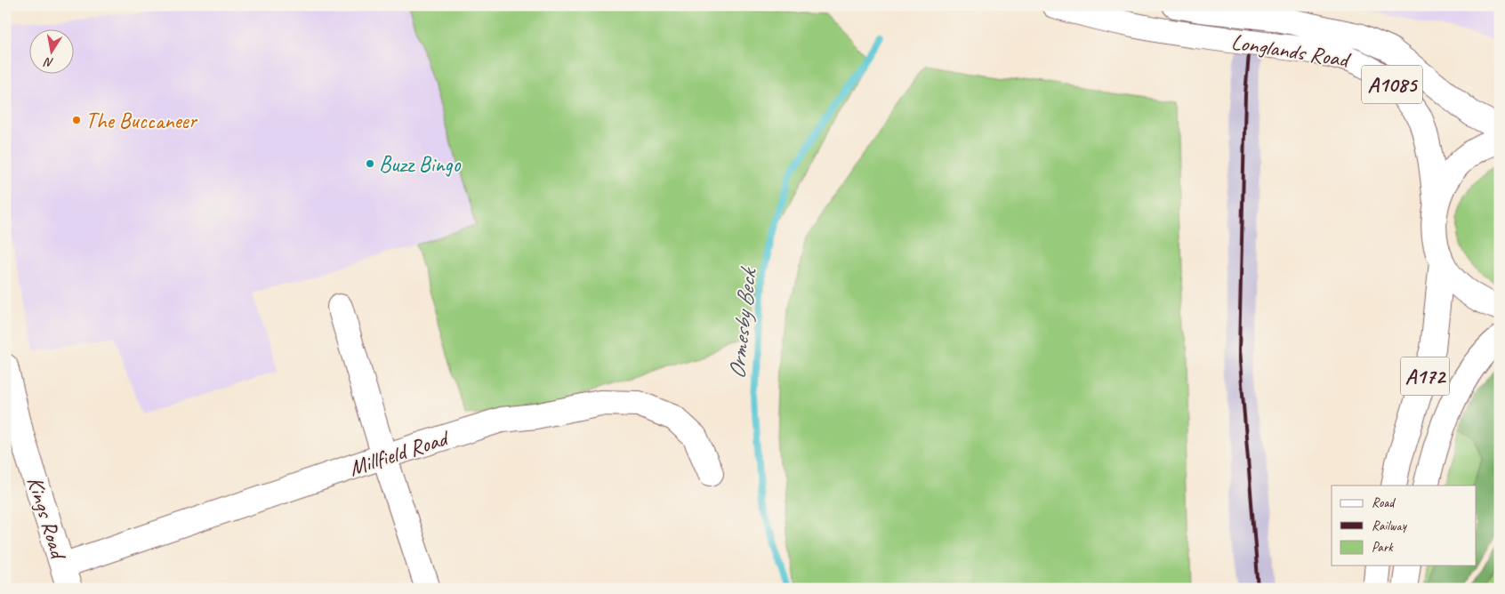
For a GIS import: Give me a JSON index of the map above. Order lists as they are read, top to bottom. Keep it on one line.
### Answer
{"streets":{"main road":["Longlands Road","A1085","A172","Millfield Road","Kings Road"]},"crossings":[["Longlands Road","A172"],["Millfield Road","Kings Road"]],"water":["Ormesby Beck"],"places":["The Buccaneer","Buzz Bingo"],"legend":["Road","Railway","Park"],"north":"bottom"}
